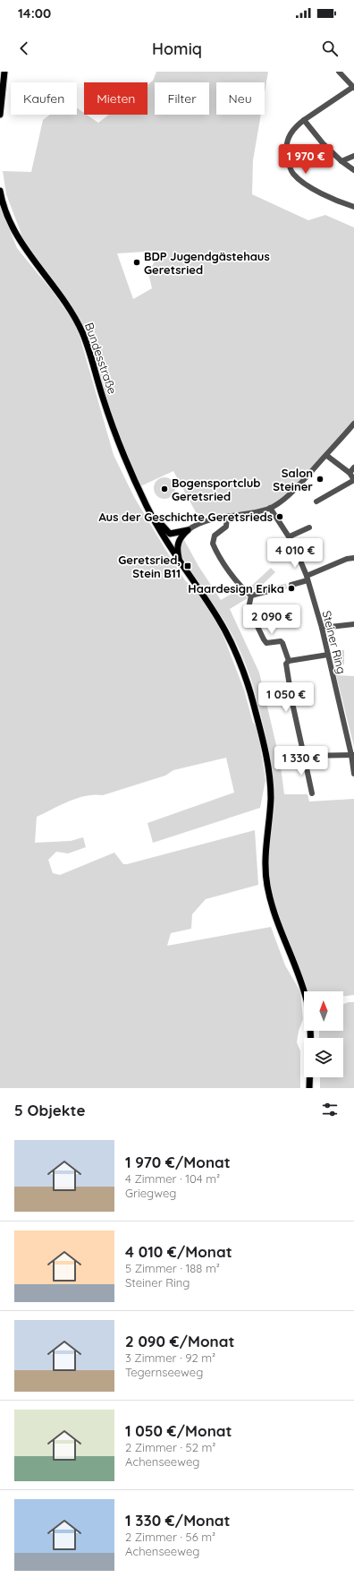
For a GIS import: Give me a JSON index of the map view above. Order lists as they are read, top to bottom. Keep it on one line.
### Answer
{"streets":{"main road":["Bundesstraße"],"street":["Steiner Ring"]},"places":{"other":["BDP Jugendgästehaus Geretsried","Salon Steiner","Bogensportclub Geretsried","Aus der Geschichte Geretsrieds","Haardesign Erika"],"transit":["Geretsried, Stein B11"]},"north":"top","page":{"status":"14:00","header":"Homiq","chip":["Kaufen","Mieten","Filter","Neu"],"price":["1 970 €","4 010 €","2 090 €","1 050 €","1 330 €"],"heading":"5 Objekte","list":[{"name":"1 970 €/Monat","note":"4 Zimmer · 104 m² · Griegweg"},{"name":"4 010 €/Monat","note":"5 Zimmer · 188 m² · Steiner Ring"},{"name":"2 090 €/Monat","note":"3 Zimmer · 92 m² · Tegernseeweg"},{"name":"1 050 €/Monat","note":"2 Zimmer · 52 m² · Achenseeweg"},{"name":"1 330 €/Monat","note":"2 Zimmer · 56 m² · Achenseeweg"}]}}
